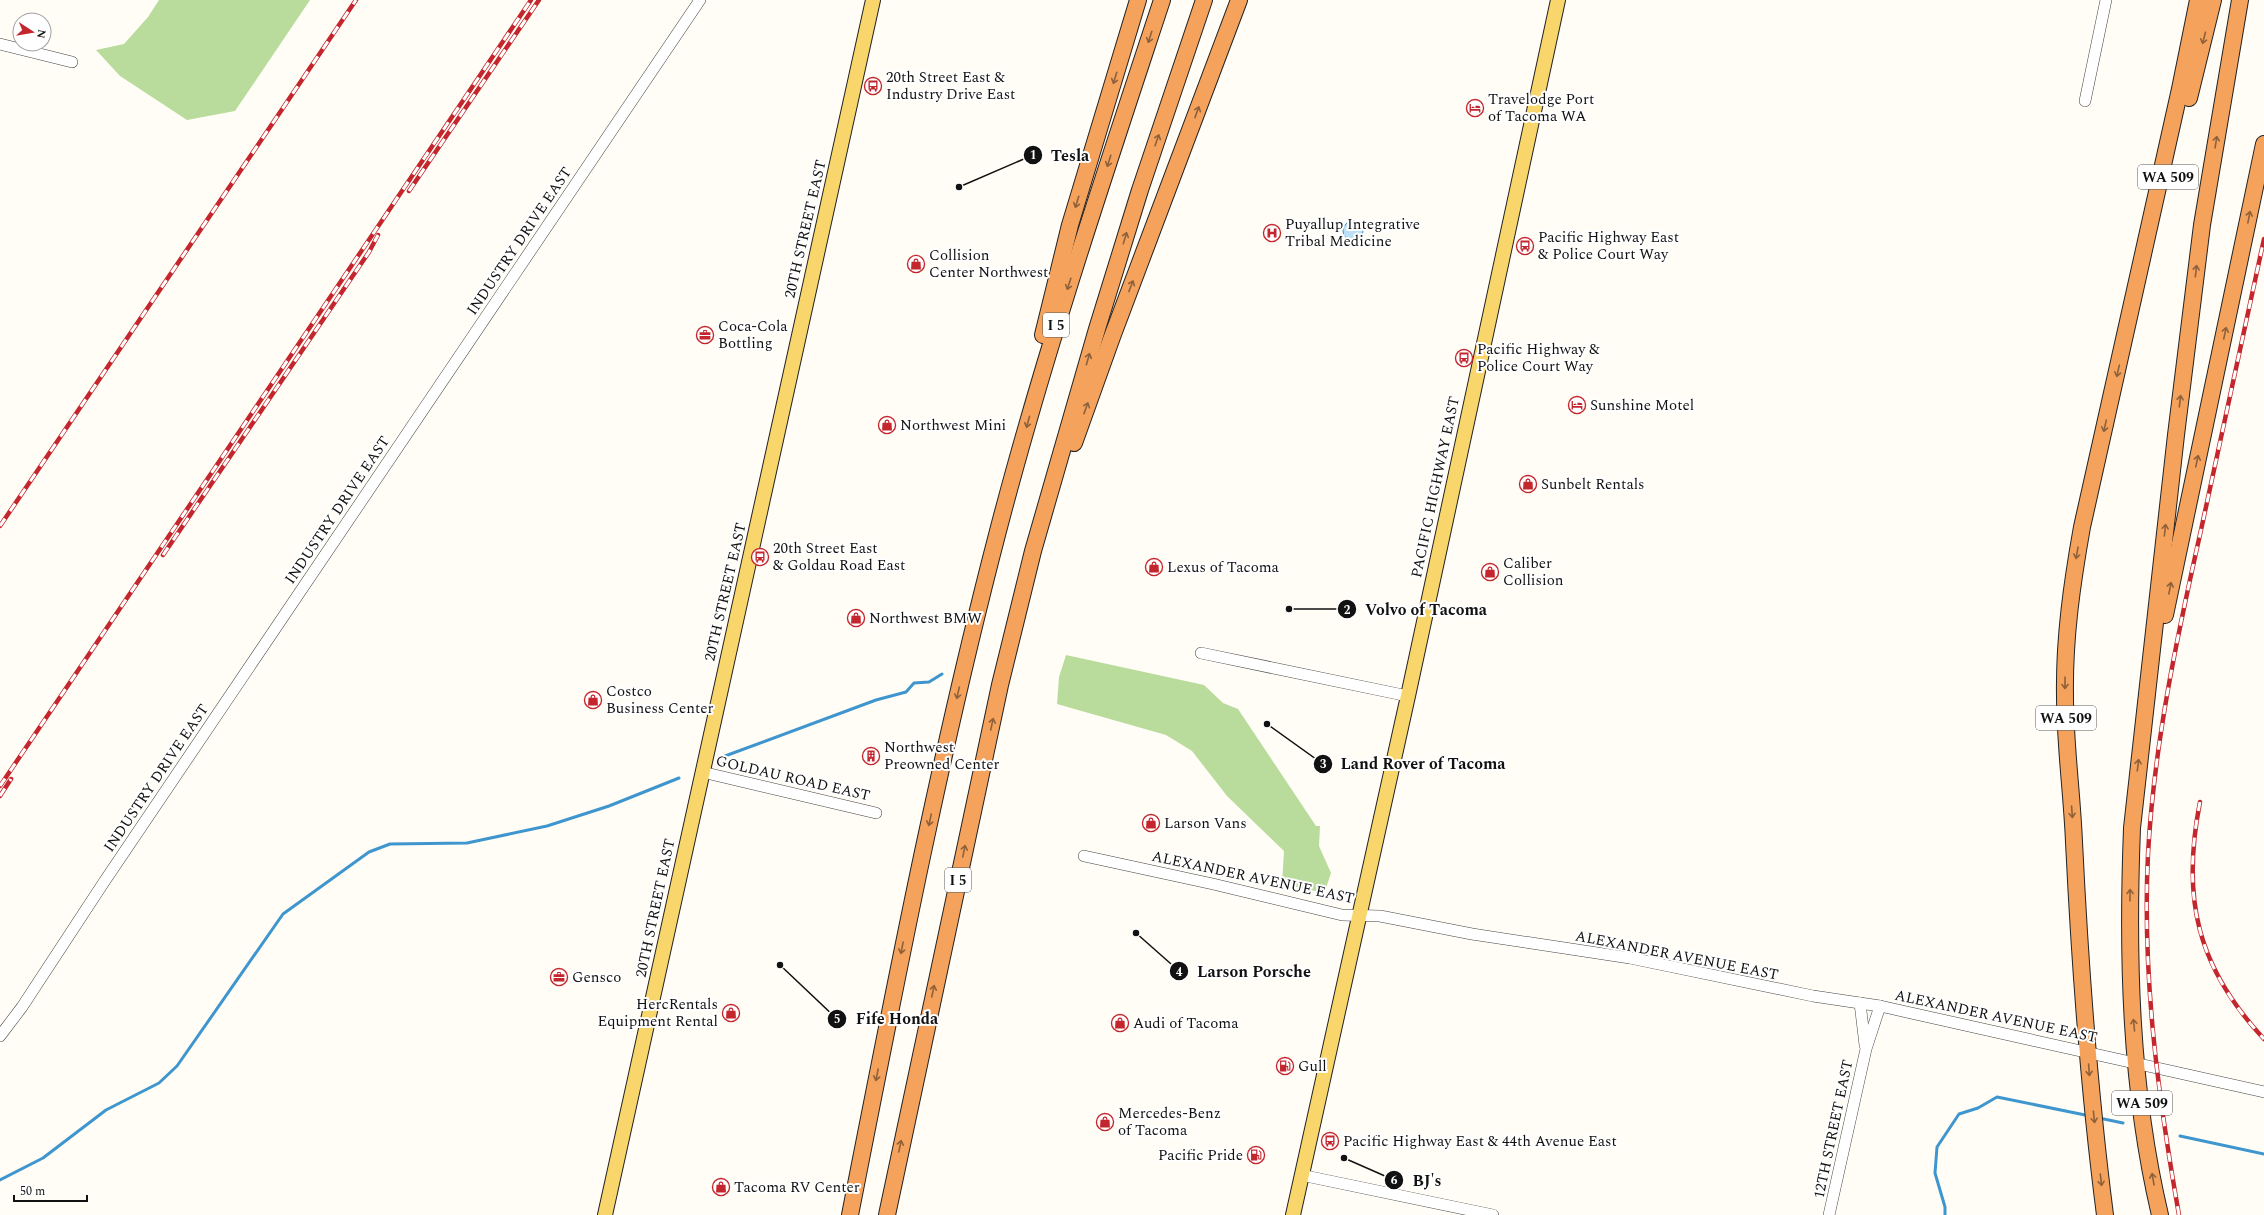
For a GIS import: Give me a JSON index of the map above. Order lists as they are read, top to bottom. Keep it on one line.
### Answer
{"streets":{"highway":["WA 509","I 5"],"main road":["20TH STREET EAST","PACIFIC HIGHWAY EAST"],"street":["INDUSTRY DRIVE EAST","GOLDAU ROAD EAST","ALEXANDER AVENUE EAST","12TH STREET EAST"]},"crossings":[["WA 509","ALEXANDER AVENUE EAST"],["20TH STREET EAST","GOLDAU ROAD EAST"],["PACIFIC HIGHWAY EAST","ALEXANDER AVENUE EAST"],["ALEXANDER AVENUE EAST","12TH STREET EAST"]],"places":{"bus stop":["20th Street East & Industry Drive East","Pacific Highway East & Police Court Way","Pacific Highway & Police Court Way","20th Street East & Goldau Road East","Pacific Highway East & 44th Avenue East"],"hotel":["Travelodge Port of Tacoma WA","Sunshine Motel"],"other":["Tesla","Volvo of Tacoma","Land Rover of Tacoma","Larson Porsche","Fife Honda","BJ's"],"hospital":["Puyallup Integrative Tribal Medicine"],"shop":["Collision Center Northwest","Northwest Mini","Sunbelt Rentals","Lexus of Tacoma","Caliber Collision","Northwest BMW","Costco Business Center","Larson Vans","HercRentals Equipment Rental","Audi of Tacoma","Mercedes-Benz of Tacoma","Tacoma RV Center"],"office":["Coca-Cola Bottling","Gensco"],"building":["Northwest Preowned Center"],"fuel station":["Gull","Pacific Pride"]},"scale_bar":"50 m","north":"right"}
